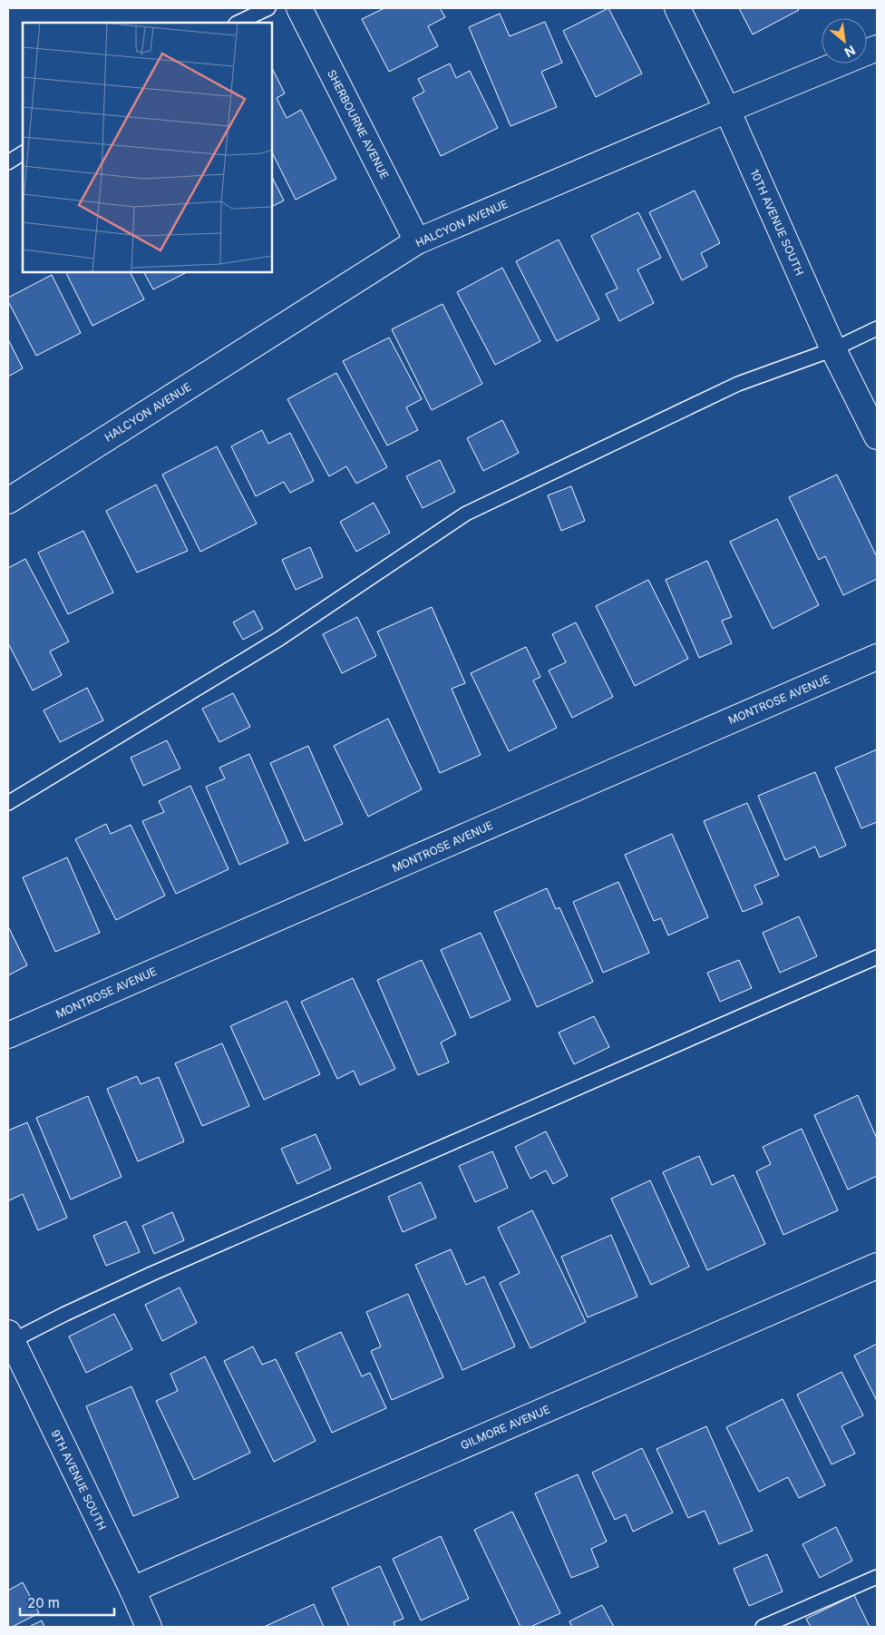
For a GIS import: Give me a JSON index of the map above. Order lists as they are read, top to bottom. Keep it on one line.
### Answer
{"streets":{"street":["SHERBOURNE AVENUE","10TH AVENUE SOUTH","HALCYON AVENUE","MONTROSE AVENUE","GILMORE AVENUE","9TH AVENUE SOUTH"]},"crossings":[["SHERBOURNE AVENUE","HALCYON AVENUE"],["10TH AVENUE SOUTH","HALCYON AVENUE"],["GILMORE AVENUE","9TH AVENUE SOUTH"]],"scale_bar":"20 m","north":"bottom right"}
